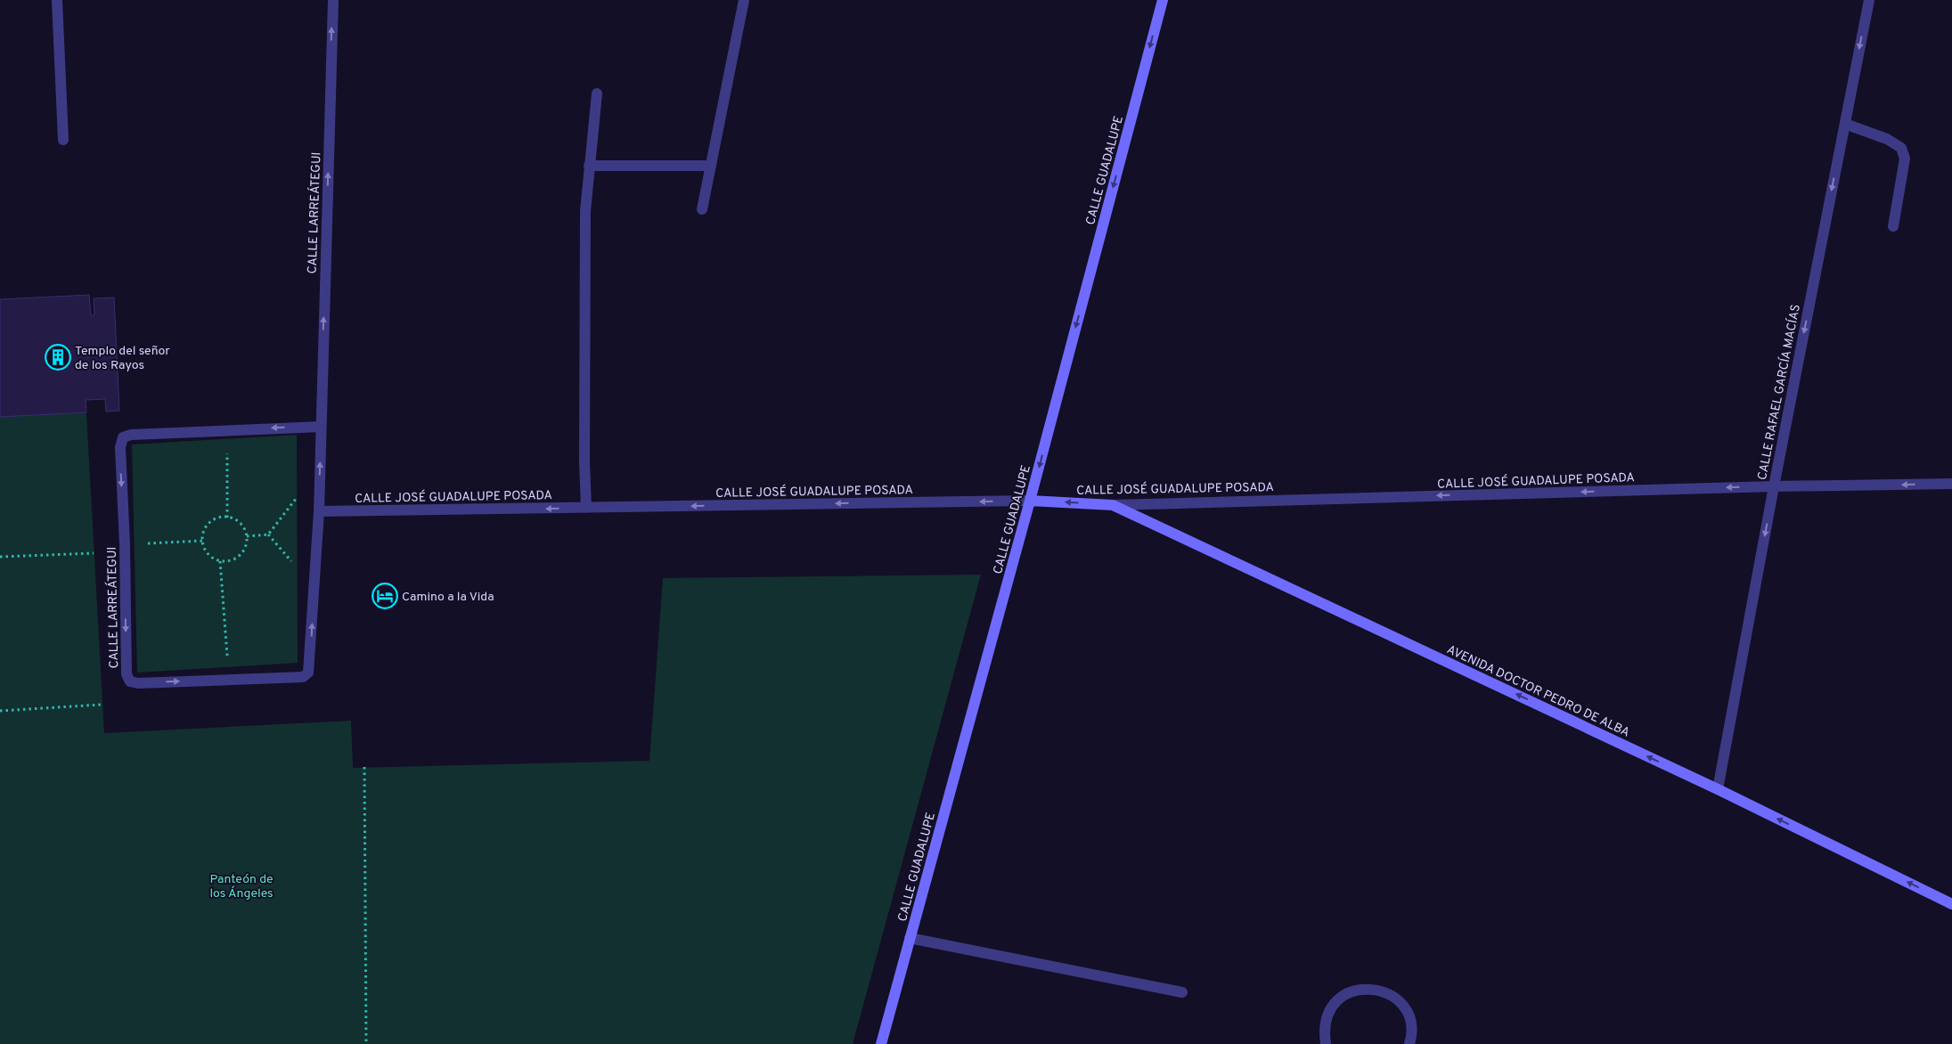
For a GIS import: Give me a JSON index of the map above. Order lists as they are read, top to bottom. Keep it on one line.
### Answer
{"streets":{"street":["CALLE GUADALUPE","CALLE LARREÁTEGUI","CALLE RAFAEL GARCÍA MACÍAS","CALLE JOSÉ GUADALUPE POSADA","AVENIDA DOCTOR PEDRO DE ALBA"]},"crossings":[["CALLE GUADALUPE","CALLE JOSÉ GUADALUPE POSADA"],["CALLE LARREÁTEGUI","CALLE JOSÉ GUADALUPE POSADA"],["CALLE RAFAEL GARCÍA MACÍAS","CALLE JOSÉ GUADALUPE POSADA"],["CALLE RAFAEL GARCÍA MACÍAS","AVENIDA DOCTOR PEDRO DE ALBA"],["CALLE JOSÉ GUADALUPE POSADA","AVENIDA DOCTOR PEDRO DE ALBA"]],"one_way":["CALLE GUADALUPE","CALLE RAFAEL GARCÍA MACÍAS","CALLE JOSÉ GUADALUPE POSADA","AVENIDA DOCTOR PEDRO DE ALBA"],"parks":["Panteón de los Ángeles"],"places":{"building":["Templo del señor de los Rayos"],"hotel":["Camino a la Vida"]}}
